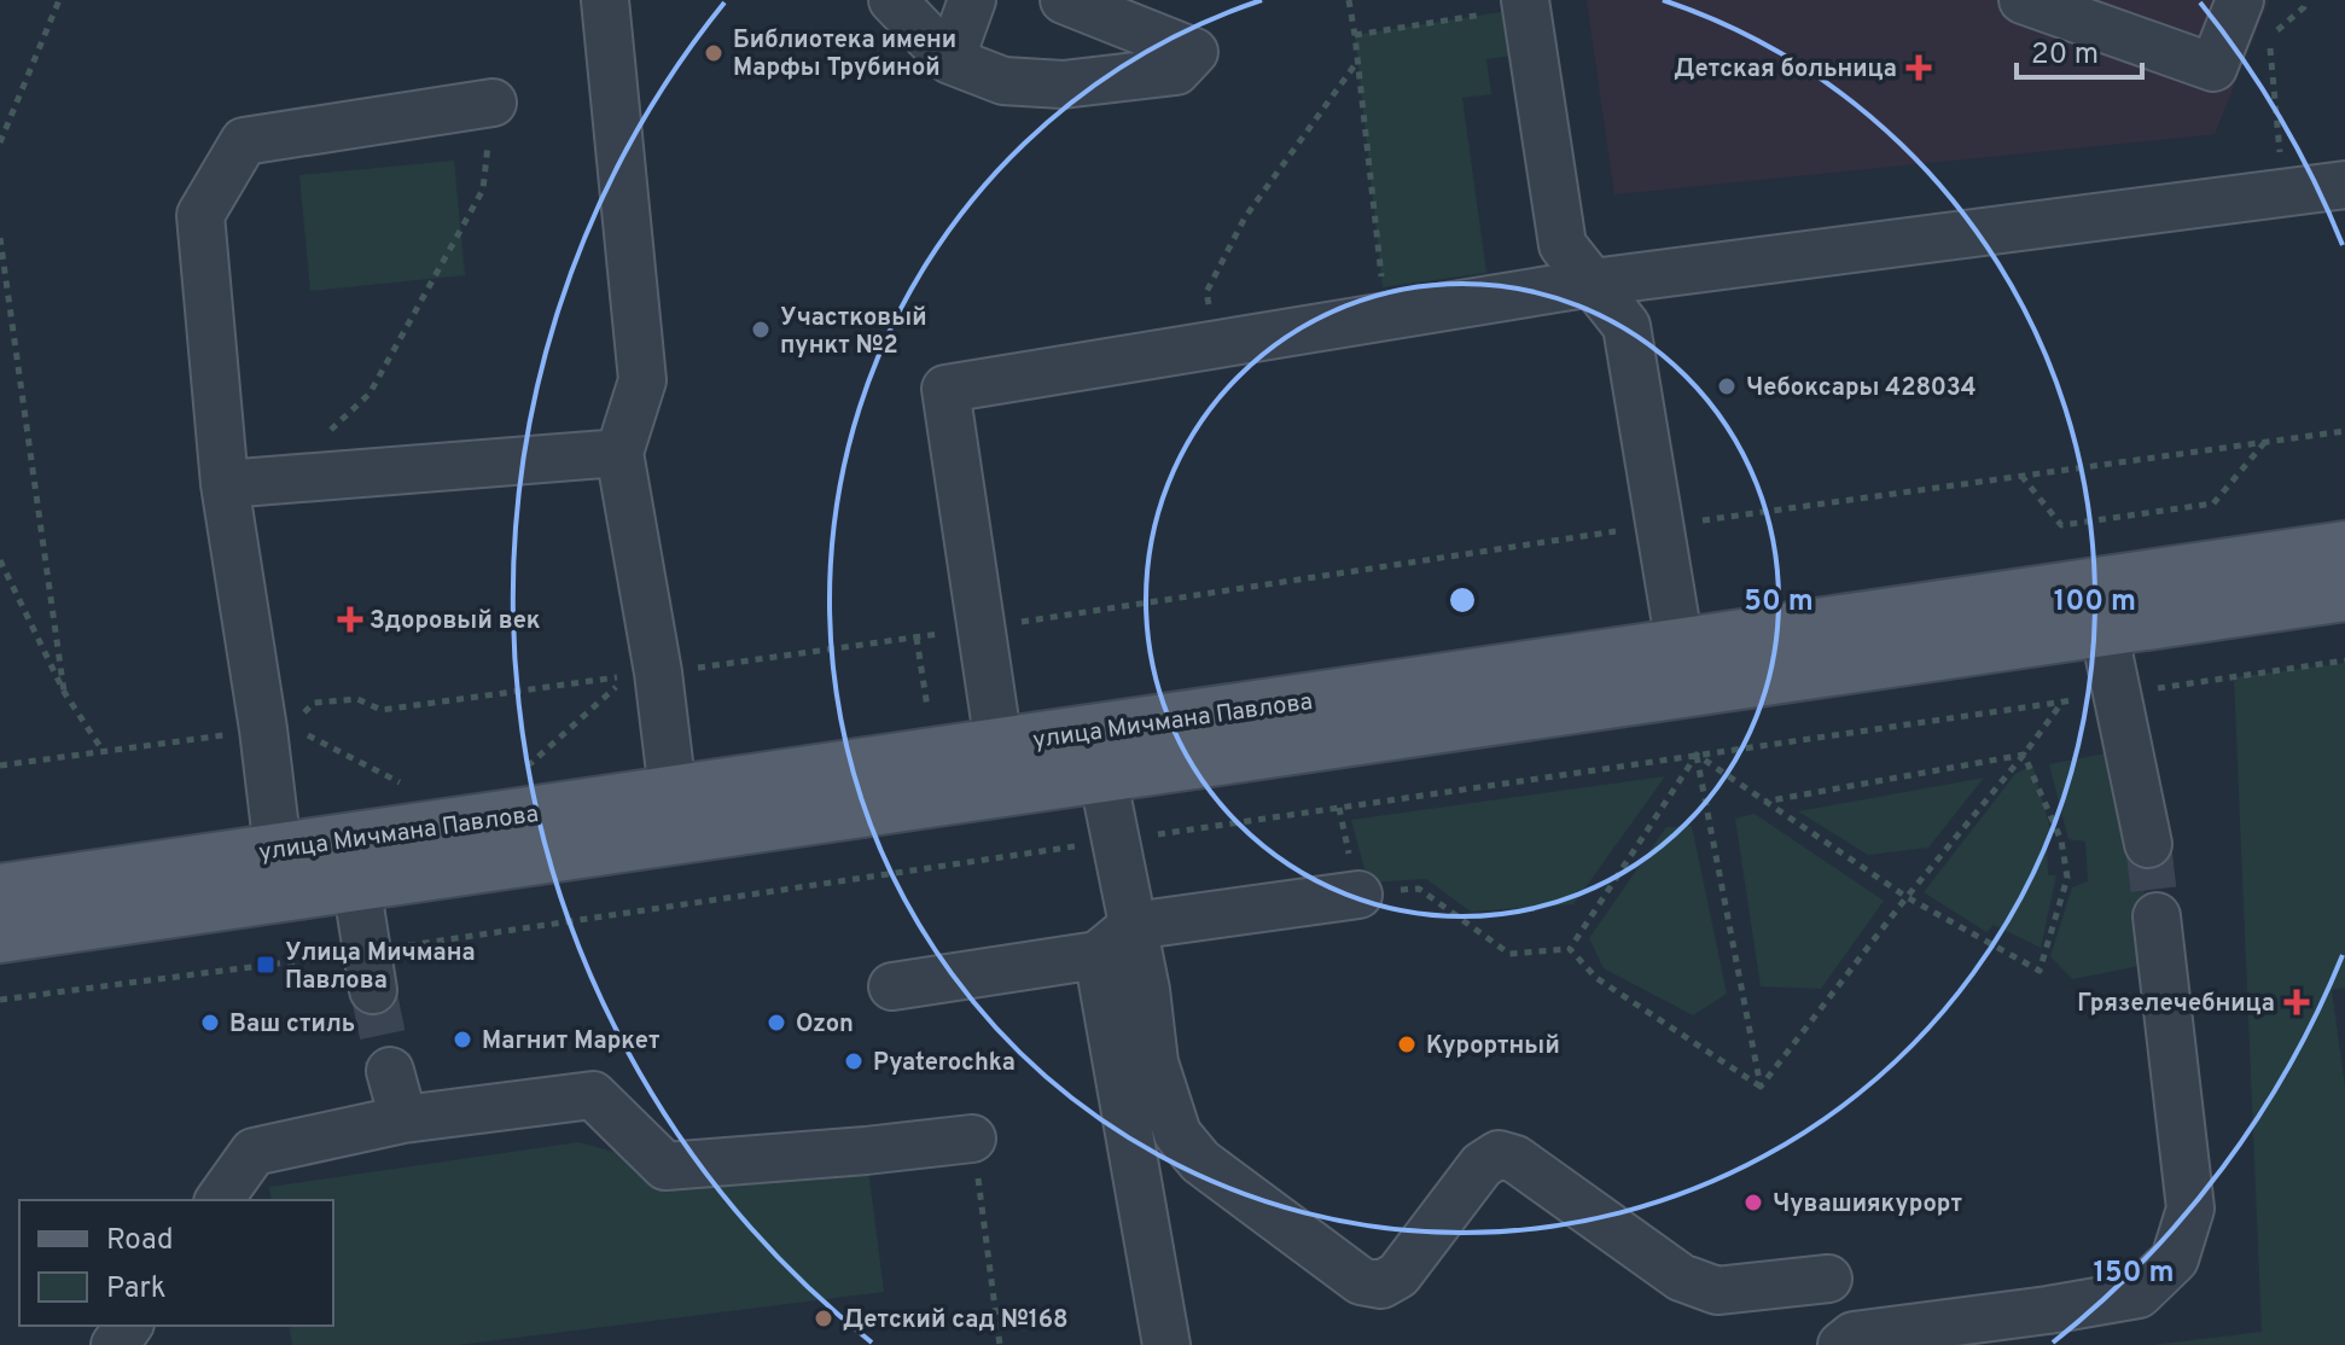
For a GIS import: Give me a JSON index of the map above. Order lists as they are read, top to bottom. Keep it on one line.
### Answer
{"streets":{"main road":["улица Мичмана Павлова"]},"places":{"other":["Библиотека имени Марфы Трубиной","Участковый пункт №2","Чебоксары 428034","Ваш стиль","Ozon","Магнит Маркет","Курортный","Pyaterochka","Чувашиякурорт","Детский сад №168"],"health":["Детская больница","Здоровый век","Грязелечебница"],"transit":["Улица Мичмана Павлова"]},"legend":["Road","Park"],"scale_bar":"20 m","rings":["50 m","100 m","150 m"]}
